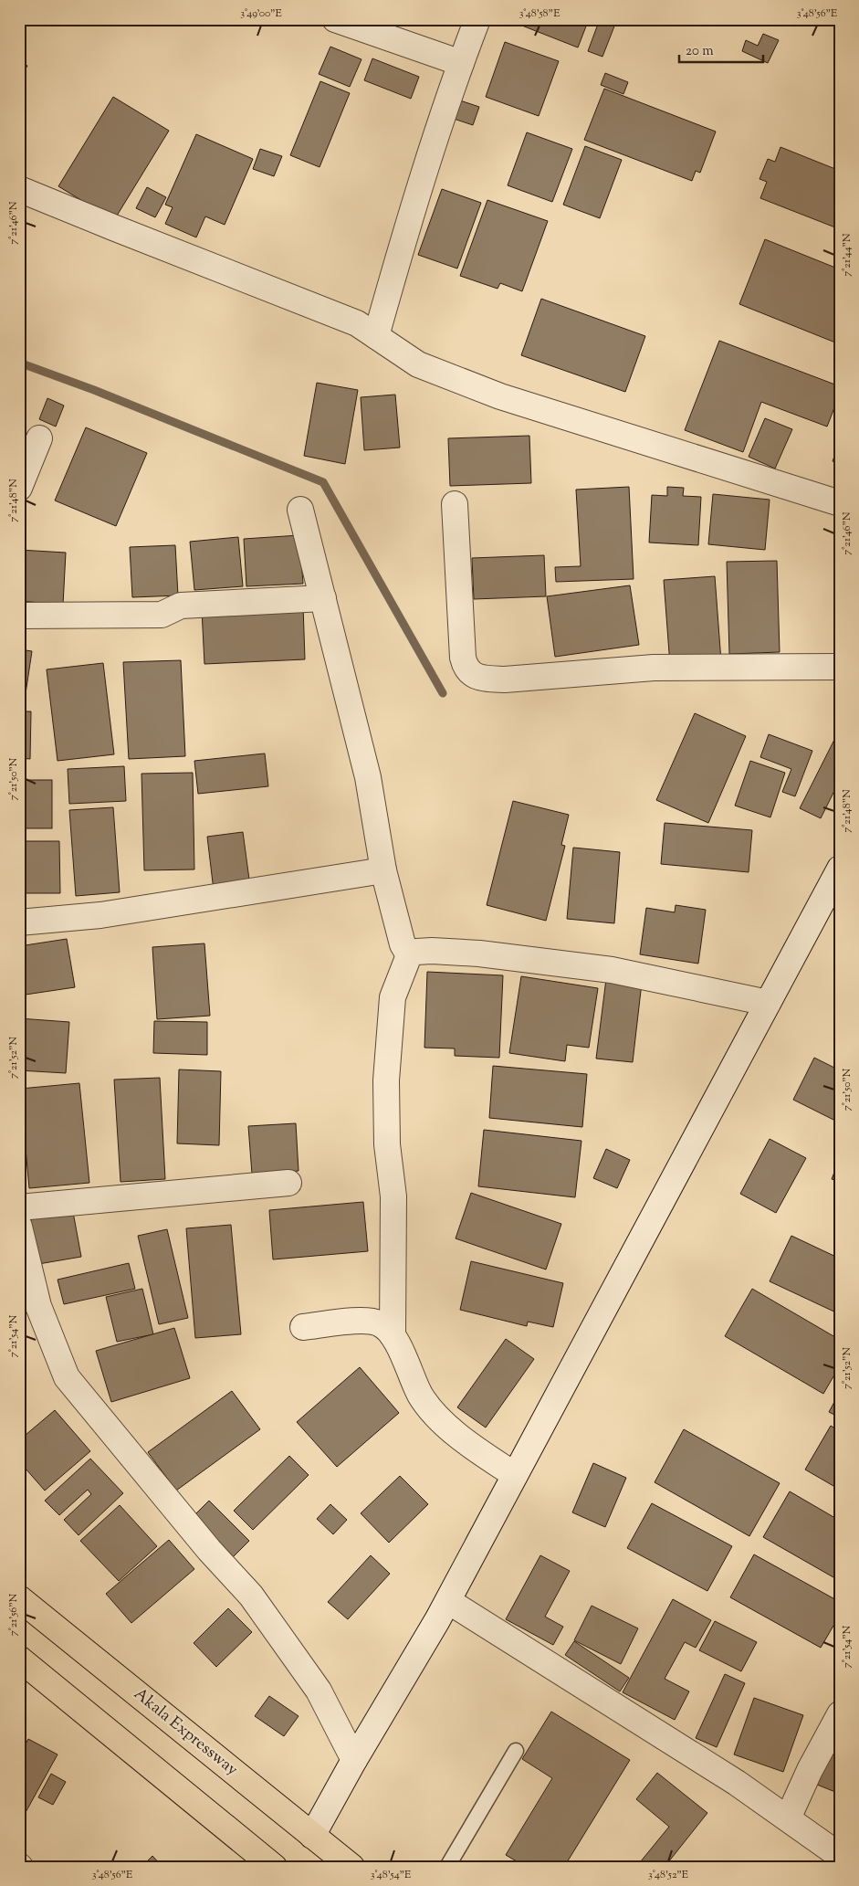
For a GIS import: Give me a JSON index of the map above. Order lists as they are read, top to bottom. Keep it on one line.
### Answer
{"streets":{"main road":["Akala Expressway"]},"scale_bar":"20 m","coordinates":["3°49'00\"E","3°48'58\"E","3°48'56\"E","7°21'46\"N","7°21'44\"N","7°21'48\"N","7°21'50\"N","7°21'52\"N","7°21'54\"N","7°21'56\"N","3°48'54\"E","3°48'52\"E"]}
